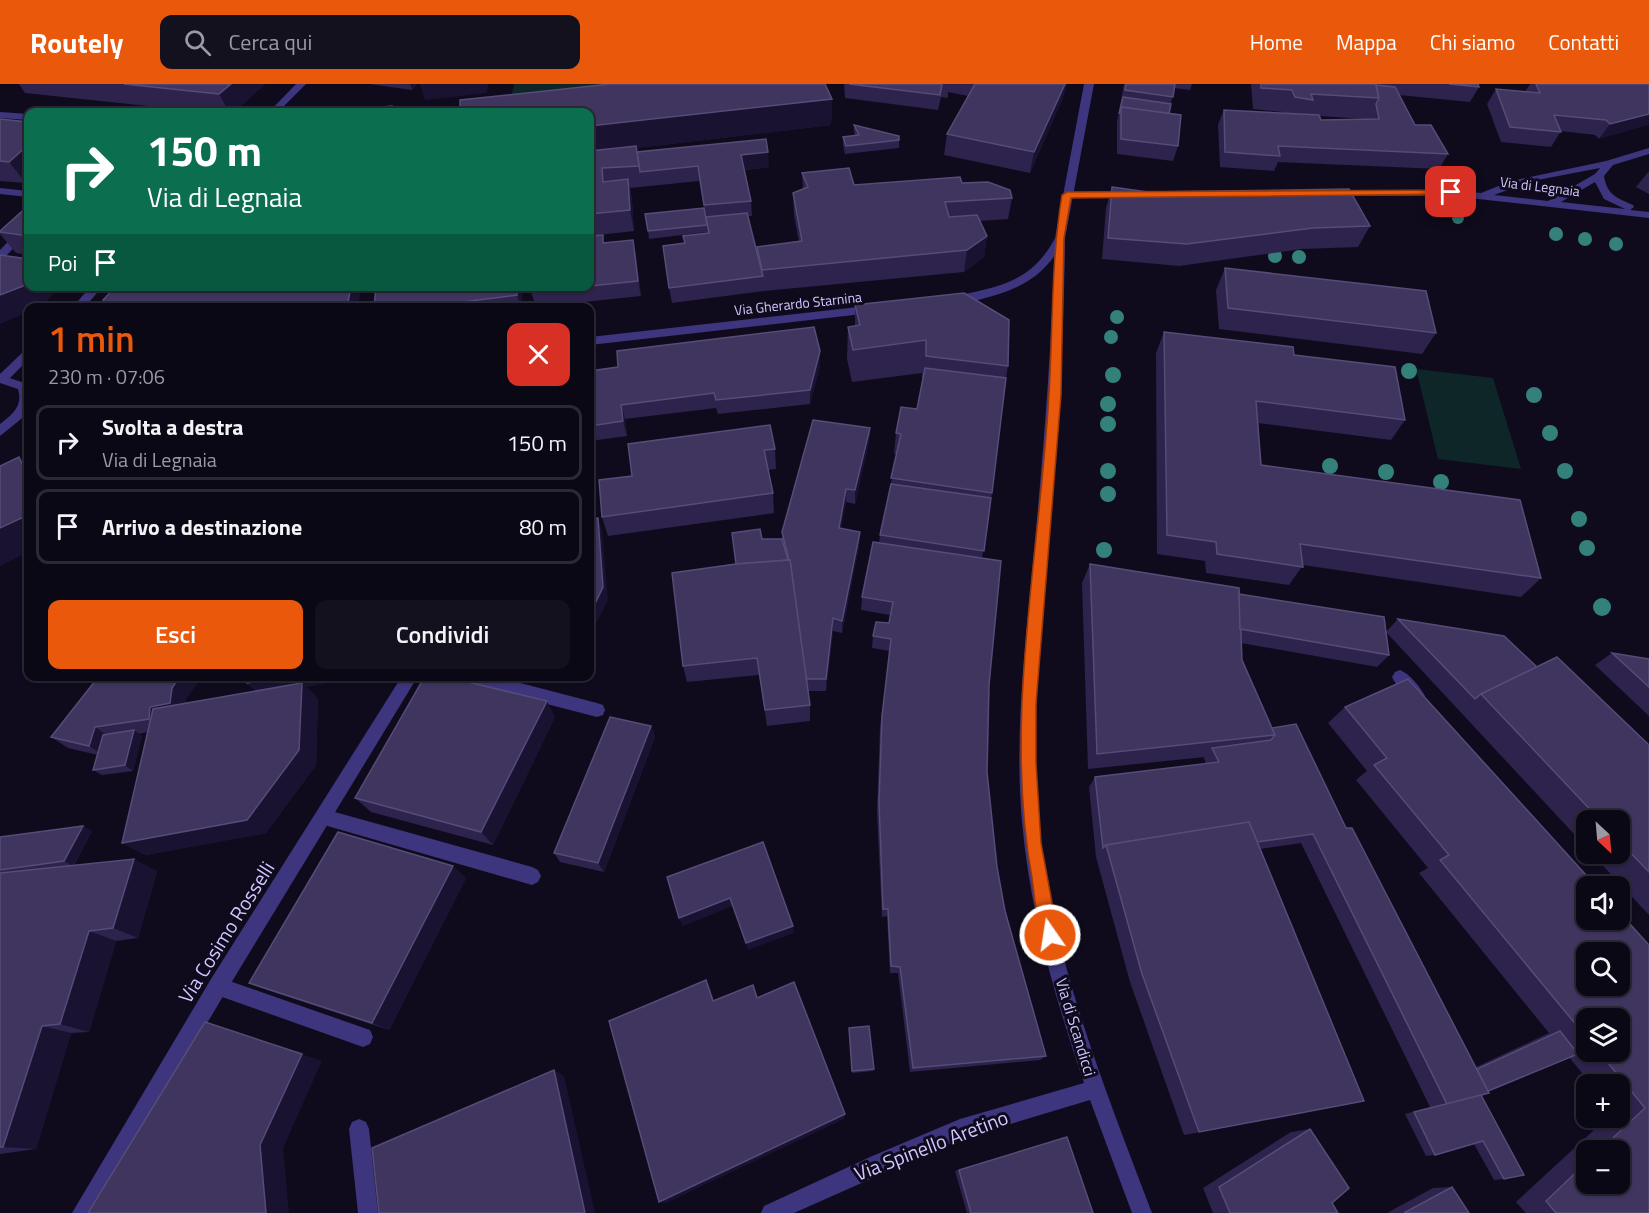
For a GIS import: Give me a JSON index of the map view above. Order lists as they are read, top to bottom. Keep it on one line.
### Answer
{"streets":{"street":["Via di Legnaia","Via Gherardo Starnina","Via Cosimo Rosselli","Via di Scandicci","Via Spinello Aretino"]},"crossings":[["Via di Scandicci","Via Spinello Aretino"]],"north":"bottom right","page":{"header":"Routely","search":"Cerca qui","nav":["Home","Mappa","Chi siamo","Contatti"],"turn":["150 m","Via di Legnaia"],"then":"Poi","heading":["1 min","230 m · 07:06"],"list":[{"name":"Svolta a destra","note":"Via di Legnaia","value":"150 m"},{"name":"Arrivo a destinazione","value":"80 m"}],"buttons":["Esci","Condividi"],"map_buttons":["+","−"]}}
